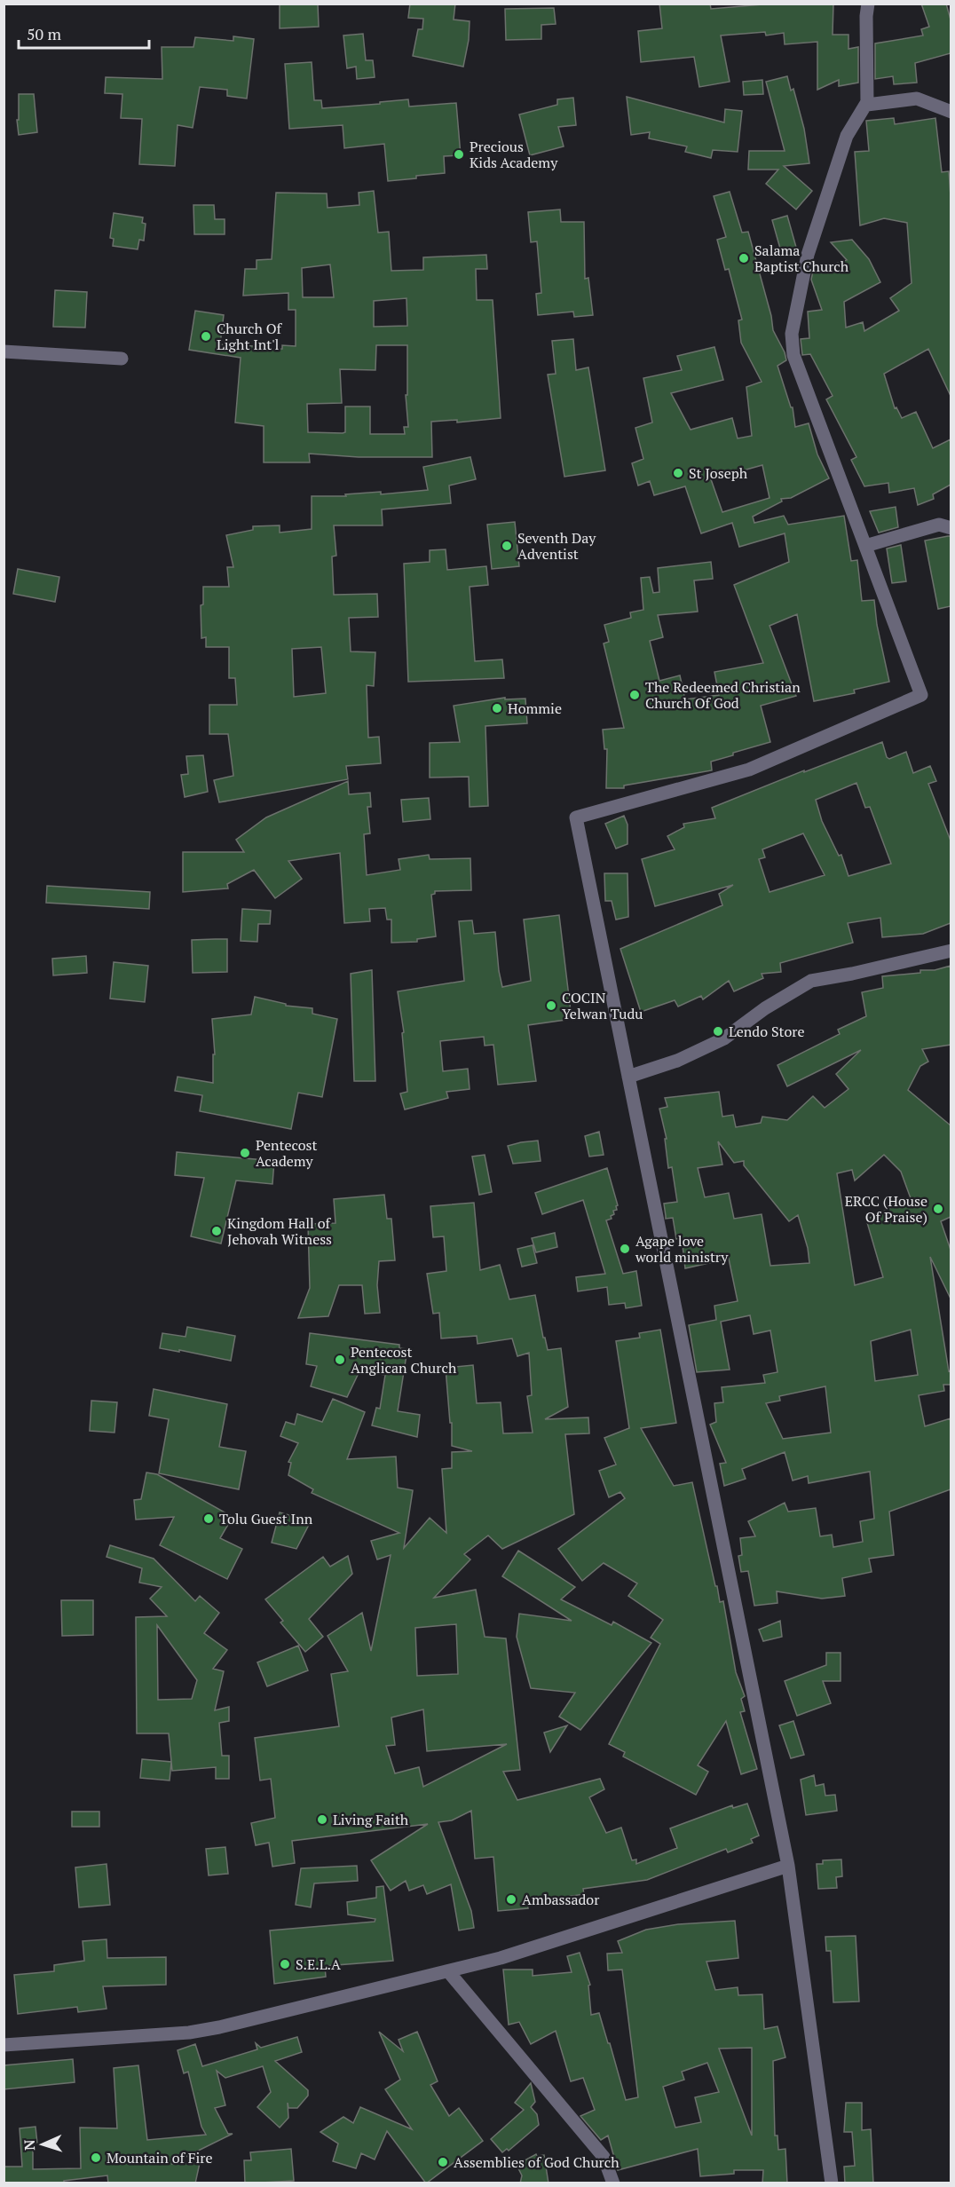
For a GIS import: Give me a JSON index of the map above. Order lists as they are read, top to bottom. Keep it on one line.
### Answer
{"places":["Precious Kids Academy","Salama Baptist Church","Church Of Light Int'l","St Joseph","Seventh Day Adventist","The Redeemed Christian Church Of God","Hommie","COCIN Yelwan Tudu","Lendo Store","Pentecost Academy","ERCC (House Of Praise)","Kingdom Hall of Jehovah Witness","Agape love world ministry","Pentecost Anglican Church","Tolu Guest Inn","Living Faith","Ambassador","S.E.L.A","Mountain of Fire","Assemblies of God Church"],"scale_bar":"50 m","north":"left"}
